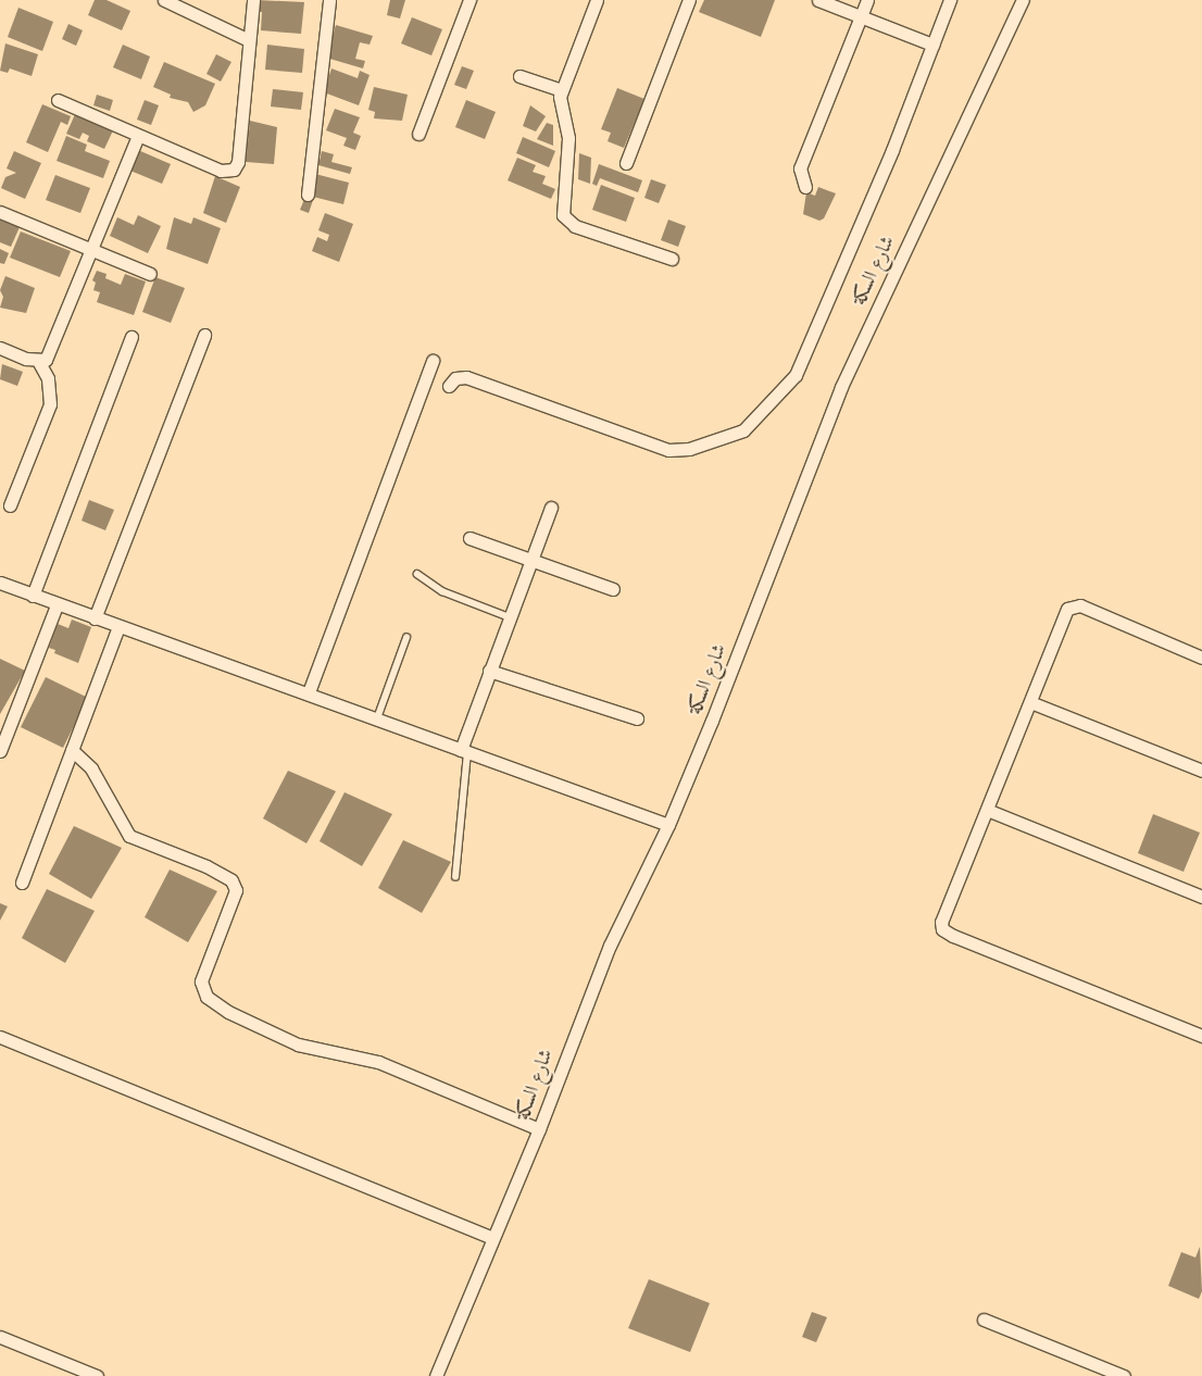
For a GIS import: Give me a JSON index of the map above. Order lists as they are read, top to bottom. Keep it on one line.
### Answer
{"streets":{"street":["شارع السكة"]}}
